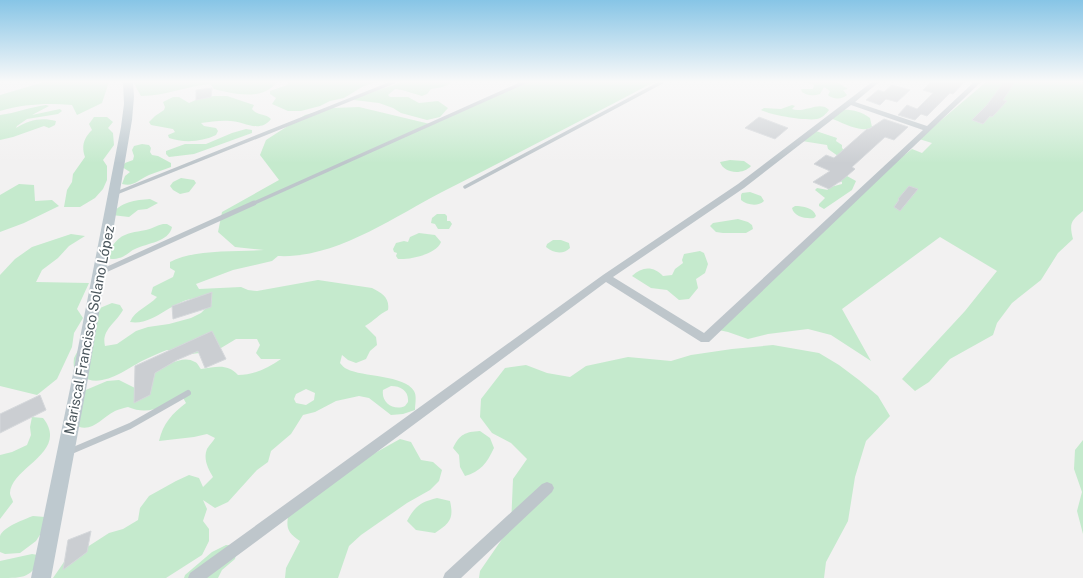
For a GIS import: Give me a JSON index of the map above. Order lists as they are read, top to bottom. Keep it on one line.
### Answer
{"streets":{"street":["Mariscal Francisco Solano López"]}}
